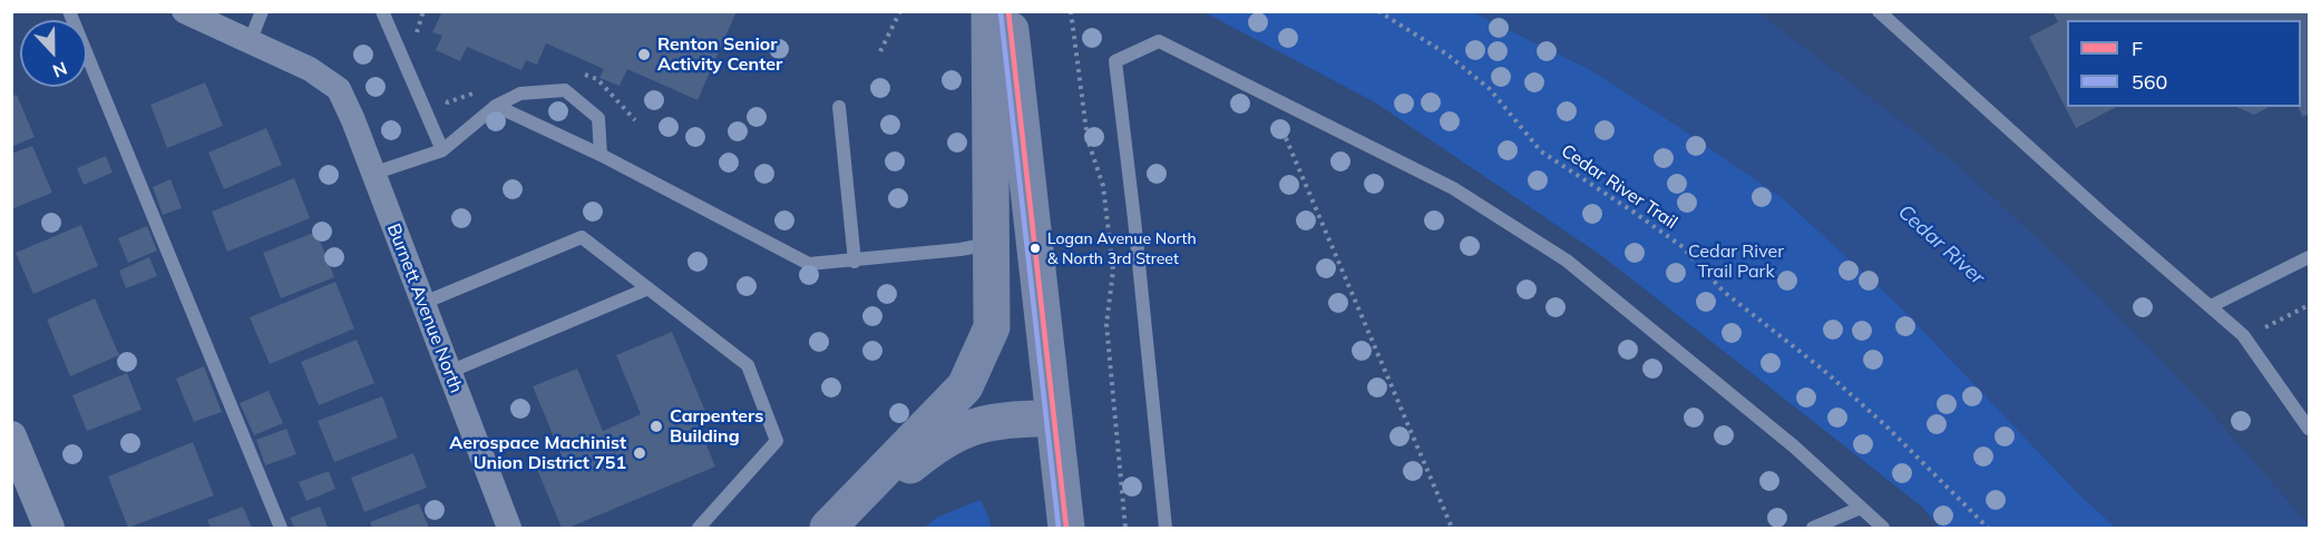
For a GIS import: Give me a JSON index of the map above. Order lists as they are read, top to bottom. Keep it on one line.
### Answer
{"streets":{"street":["Burnett Avenue North"],"path":["Cedar River Trail"]},"water":["Cedar River"],"parks":["Cedar River Trail Park"],"places":["Renton Senior Activity Center","Logan Avenue North & North 3rd Street","Carpenters Building","Aerospace Machinist Union District 751"],"lines":["transit line F","transit line 560"],"legend":["F","560"],"north":"bottom"}
